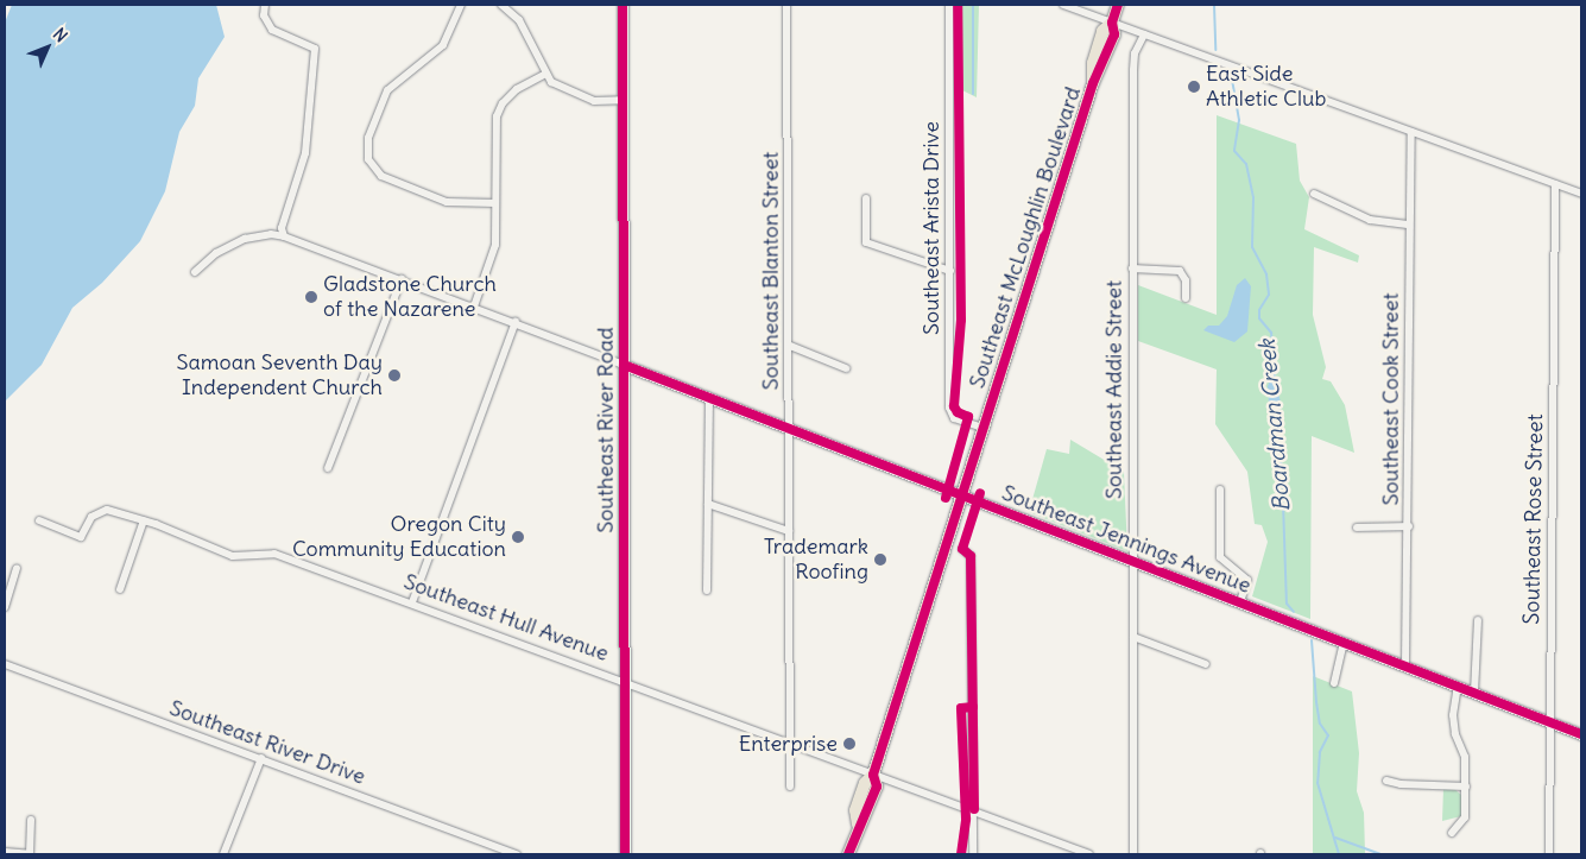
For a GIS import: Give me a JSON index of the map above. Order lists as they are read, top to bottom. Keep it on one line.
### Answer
{"streets":{"main road":["Southeast McLoughlin Boulevard"],"street":["Southeast Arista Drive","Southeast Blanton Street","Southeast Addie Street","Southeast Cook Street","Southeast River Road","Southeast Rose Street","Southeast Jennings Avenue","Southeast Hull Avenue","Southeast River Drive"]},"crossings":[["Southeast Arista Drive","Southeast McLoughlin Boulevard"],["Southeast McLoughlin Boulevard","Southeast Jennings Avenue"],["Southeast McLoughlin Boulevard","Southeast Hull Avenue"],["Southeast Blanton Street","Southeast Jennings Avenue"],["Southeast Blanton Street","Southeast Hull Avenue"],["Southeast Addie Street","Southeast Jennings Avenue"],["Southeast Cook Street","Southeast Jennings Avenue"],["Southeast River Road","Southeast Jennings Avenue"],["Southeast River Road","Southeast Hull Avenue"],["Southeast Rose Street","Southeast Jennings Avenue"]],"water":["Boardman Creek"],"places":["East Side Athletic Club","Gladstone Church of the Nazarene","Samoan Seventh Day Independent Church","Oregon City Community Education","Trademark Roofing","Enterprise"],"north":"top right"}
